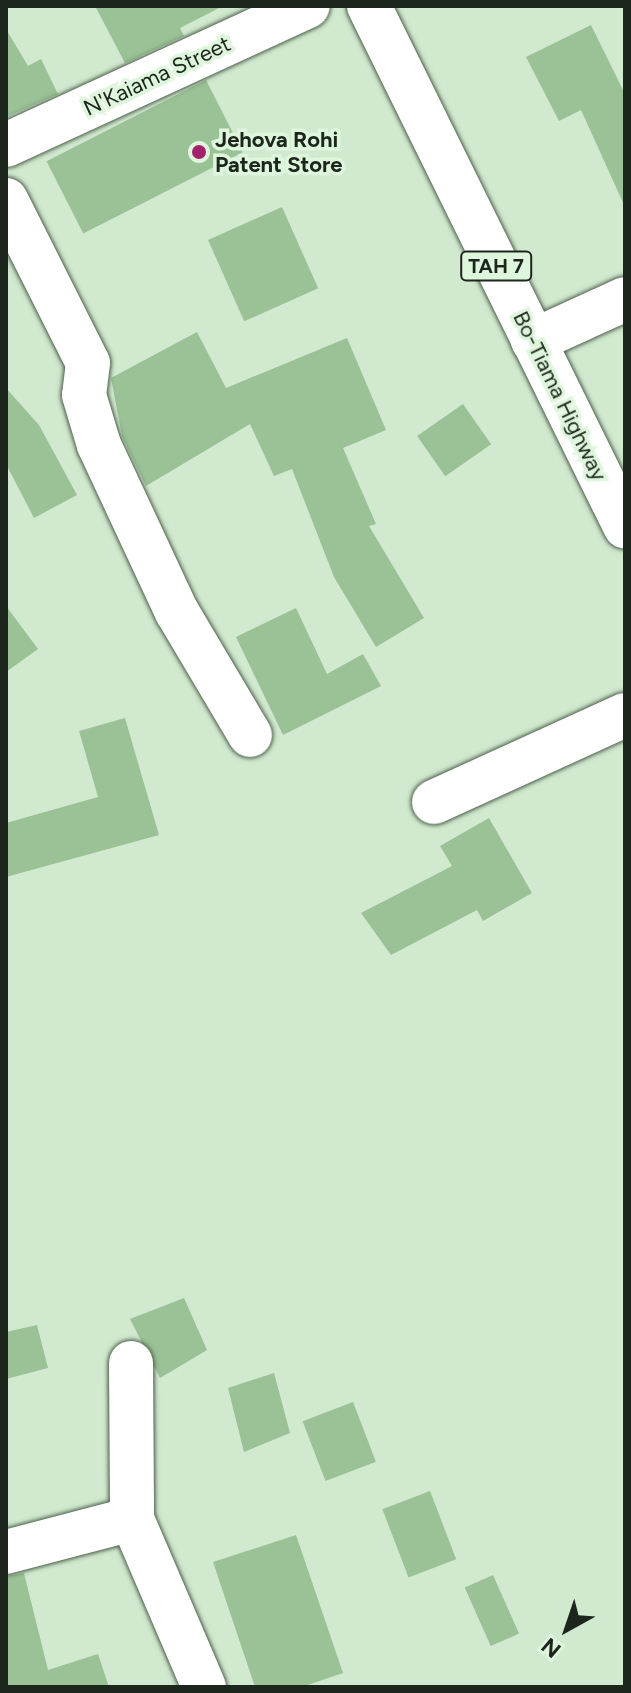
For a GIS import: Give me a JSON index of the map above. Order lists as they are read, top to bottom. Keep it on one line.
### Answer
{"streets":{"main road":["N'Kaiama Street","TAH 7","Bo-Tiama Highway"]},"places":["Jehova Rohi Patent Store"],"north":"bottom left"}
